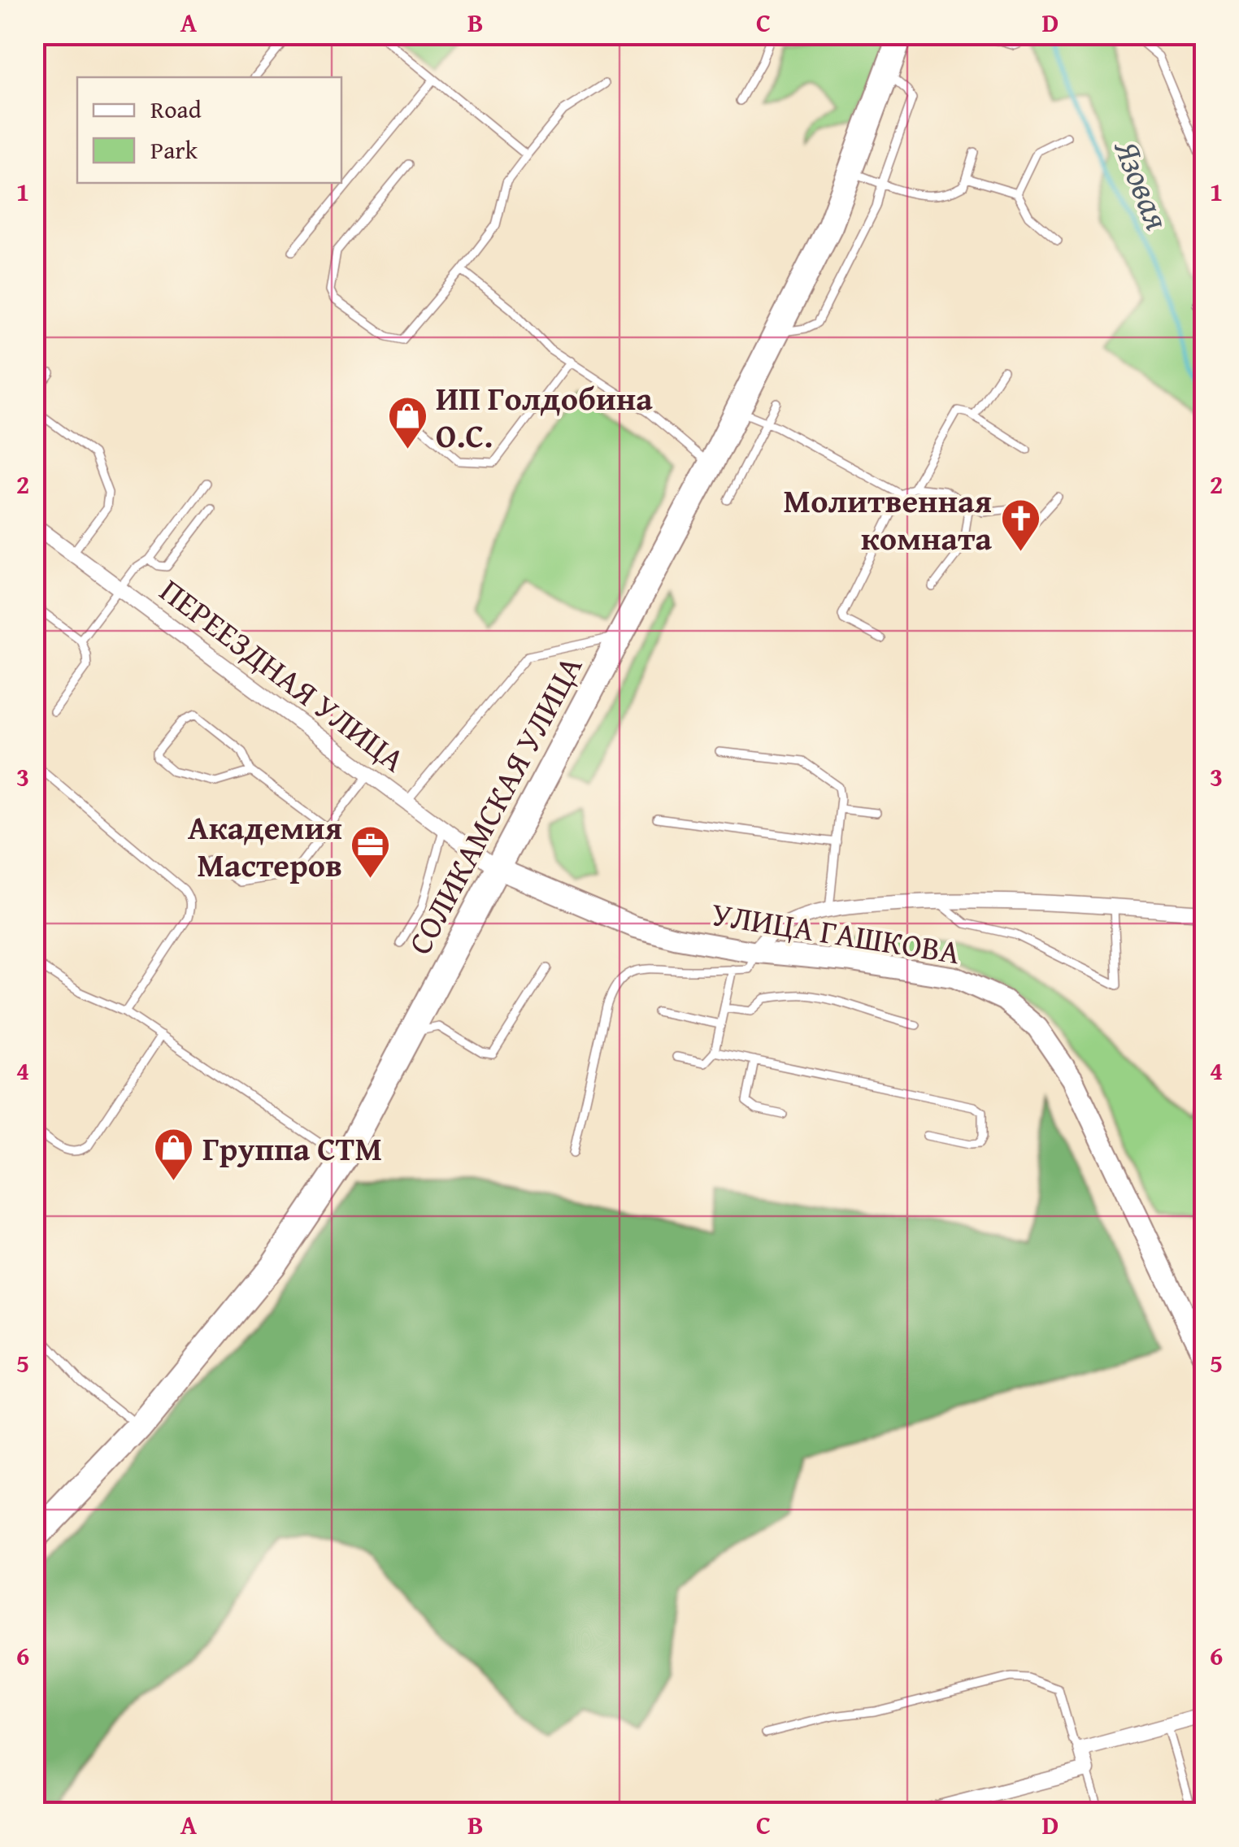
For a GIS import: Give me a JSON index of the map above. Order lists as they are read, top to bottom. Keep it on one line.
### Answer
{"streets":{"main road":["СОЛИКАМСКАЯ УЛИЦА"],"street":["ПЕРЕЕЗДНАЯ УЛИЦА","УЛИЦА ГАШКОВА"]},"crossings":[["ПЕРЕЕЗДНАЯ УЛИЦА","СОЛИКАМСКАЯ УЛИЦА"],["ПЕРЕЕЗДНАЯ УЛИЦА","УЛИЦА ГАШКОВА"],["СОЛИКАМСКАЯ УЛИЦА","УЛИЦА ГАШКОВА"]],"water":["Язовая"],"places":{"shop":["ИП Голдобина О.С.","Группа СТМ"],"church":["Молитвенная комната"],"office":["Академия Мастеров"]},"legend":["Road","Park"],"grid":{"columns":["A","B","C","D"],"rows":["1","2","3","4","5","6"]}}
